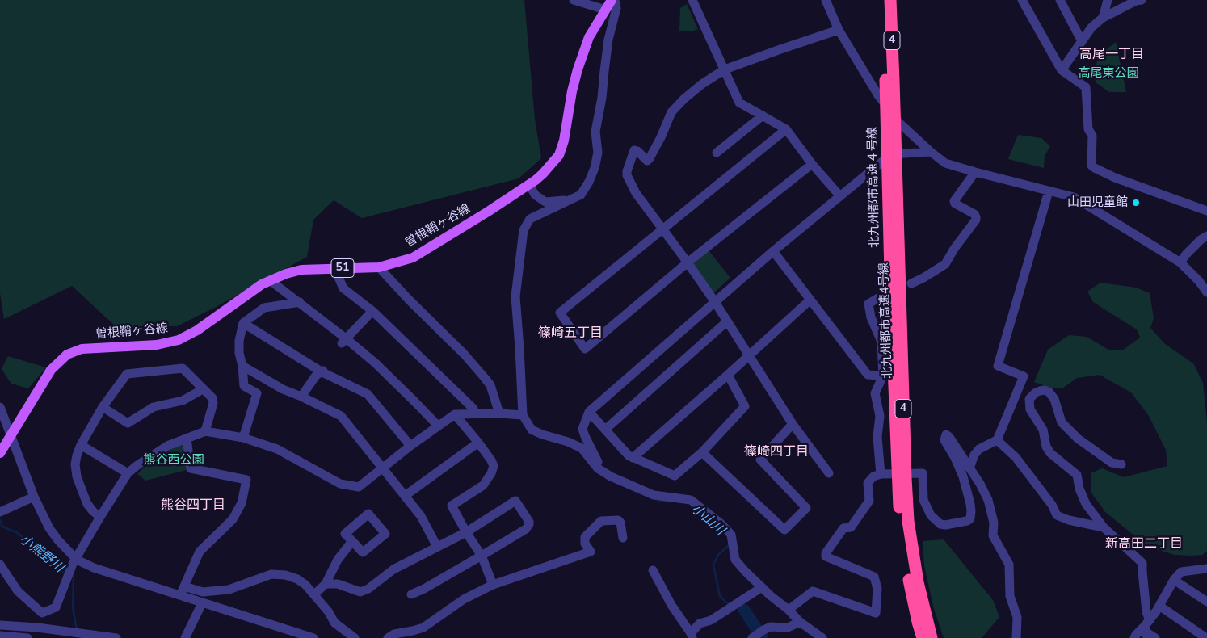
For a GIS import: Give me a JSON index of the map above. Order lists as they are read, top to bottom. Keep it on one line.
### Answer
{"streets":{"highway":["4","北九州都市高速４号線","北九州都市高速4号線"],"main road":["曽根鞘ヶ谷線","51"]},"crossings":[["4","北九州都市高速4号線"],["北九州都市高速４号線","北九州都市高速4号線"]],"districts":["高尾一丁目","篠崎五丁目","篠崎四丁目","熊谷四丁目","新高田二丁目"],"water":["小山川","小熊野川"],"parks":["高尾東公園","熊谷西公園"],"places":["山田児童館"]}
